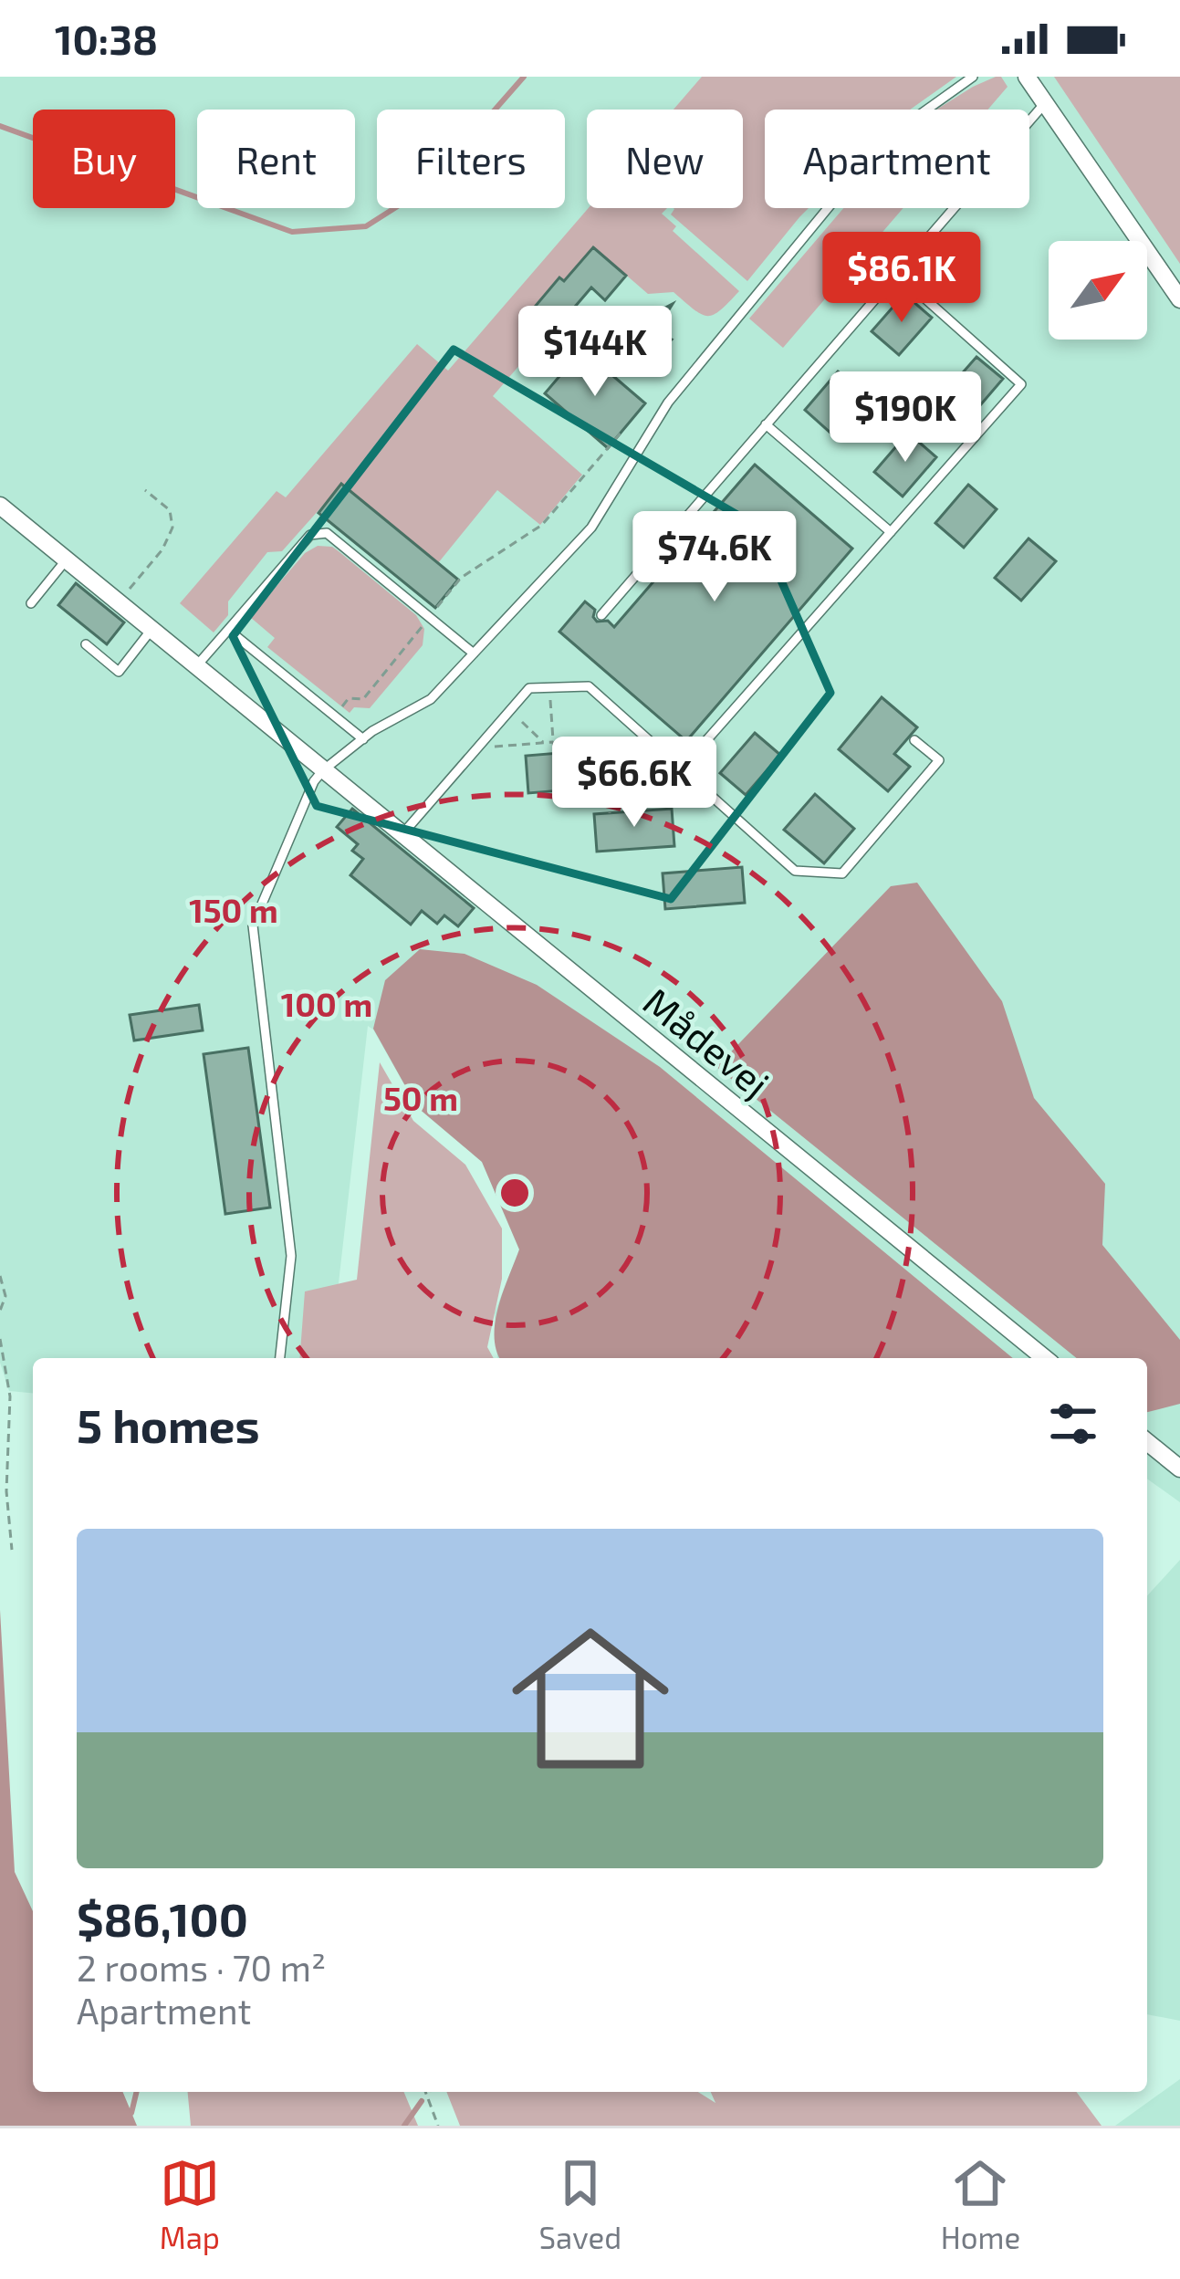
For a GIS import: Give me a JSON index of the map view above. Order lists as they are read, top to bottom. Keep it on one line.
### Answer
{"streets":{"street":["Mådevej"]},"north":"top right","page":{"status":"10:38","chip":["Buy","Rent","Filters","New","Apartment"],"price":["$86.1K","$144K","$190K","$74.6K","$66.6K"],"heading":"5 homes","list":[{"name":"$86,100","note":"2 rooms · 70 m² · Apartment"}],"tabs":["Map","Saved","Home"]},"rings":["150 m","100 m","50 m"]}
